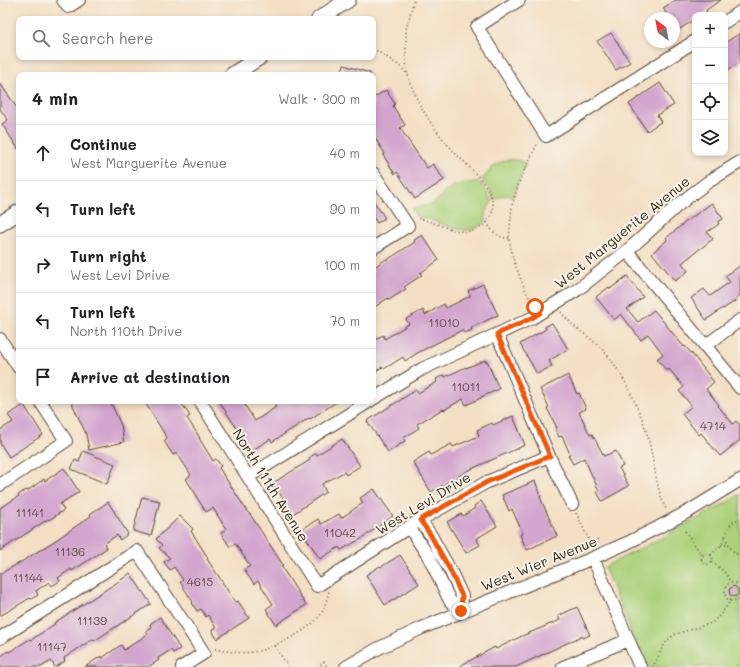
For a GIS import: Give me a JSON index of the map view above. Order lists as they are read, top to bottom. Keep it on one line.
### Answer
{"streets":{"street":["West Marguerite Avenue","North 111th Avenue","West Levi Drive","West Wier Avenue"]},"crossings":[["North 111th Avenue","West Levi Drive"]],"house_numbers":["11010","11011","4714","11141","11042","11136","11144","4615","11139","11147"],"north":"top left","page":{"map_buttons":["+","−"],"search":"Search here","heading":["4 min","Walk · 300 m"],"list":[["Continue","West Marguerite Avenue","40 m"],["Turn left","90 m"],["Turn right","West Levi Drive","100 m"],["Turn left","North 110th Drive","70 m"],"Arrive at destination"]}}
